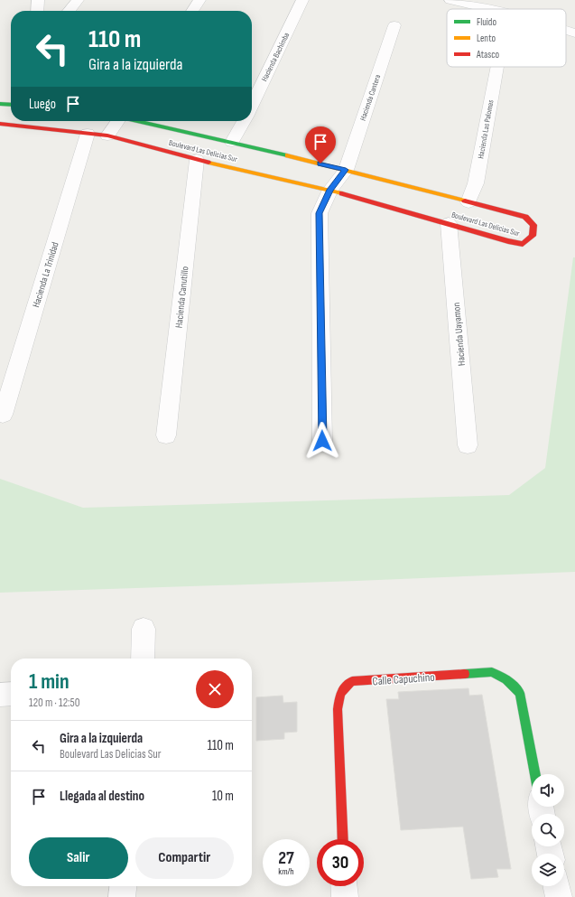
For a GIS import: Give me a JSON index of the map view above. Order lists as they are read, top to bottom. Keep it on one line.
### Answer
{"streets":{"street":["Hacienda Bachimba","Hacienda Cantera","Hacienda Las Palomas","Boulevard Las Delicias Sur","Hacienda La Trinidad","Hacienda Canutillo","Hacienda Uayamon","Calle Capuchino"]},"crossings":[["Hacienda Bachimba","Boulevard Las Delicias Sur"],["Hacienda Cantera","Boulevard Las Delicias Sur"],["Hacienda Las Palomas","Boulevard Las Delicias Sur"],["Boulevard Las Delicias Sur","Hacienda La Trinidad"],["Boulevard Las Delicias Sur","Hacienda Canutillo"],["Boulevard Las Delicias Sur","Hacienda Uayamon"]],"legend":["Fluido","Lento","Atasco"],"page":{"turn":["110 m","Gira a la izquierda"],"then":"Luego","heading":["1 min","120 m · 12:50"],"list":[{"name":"Gira a la izquierda","note":"Boulevard Las Delicias Sur","value":"110 m"},{"name":"Llegada al destino","value":"10 m"}],"buttons":["Salir","Compartir"],"speed":"27 km/h","limit":"30"}}
